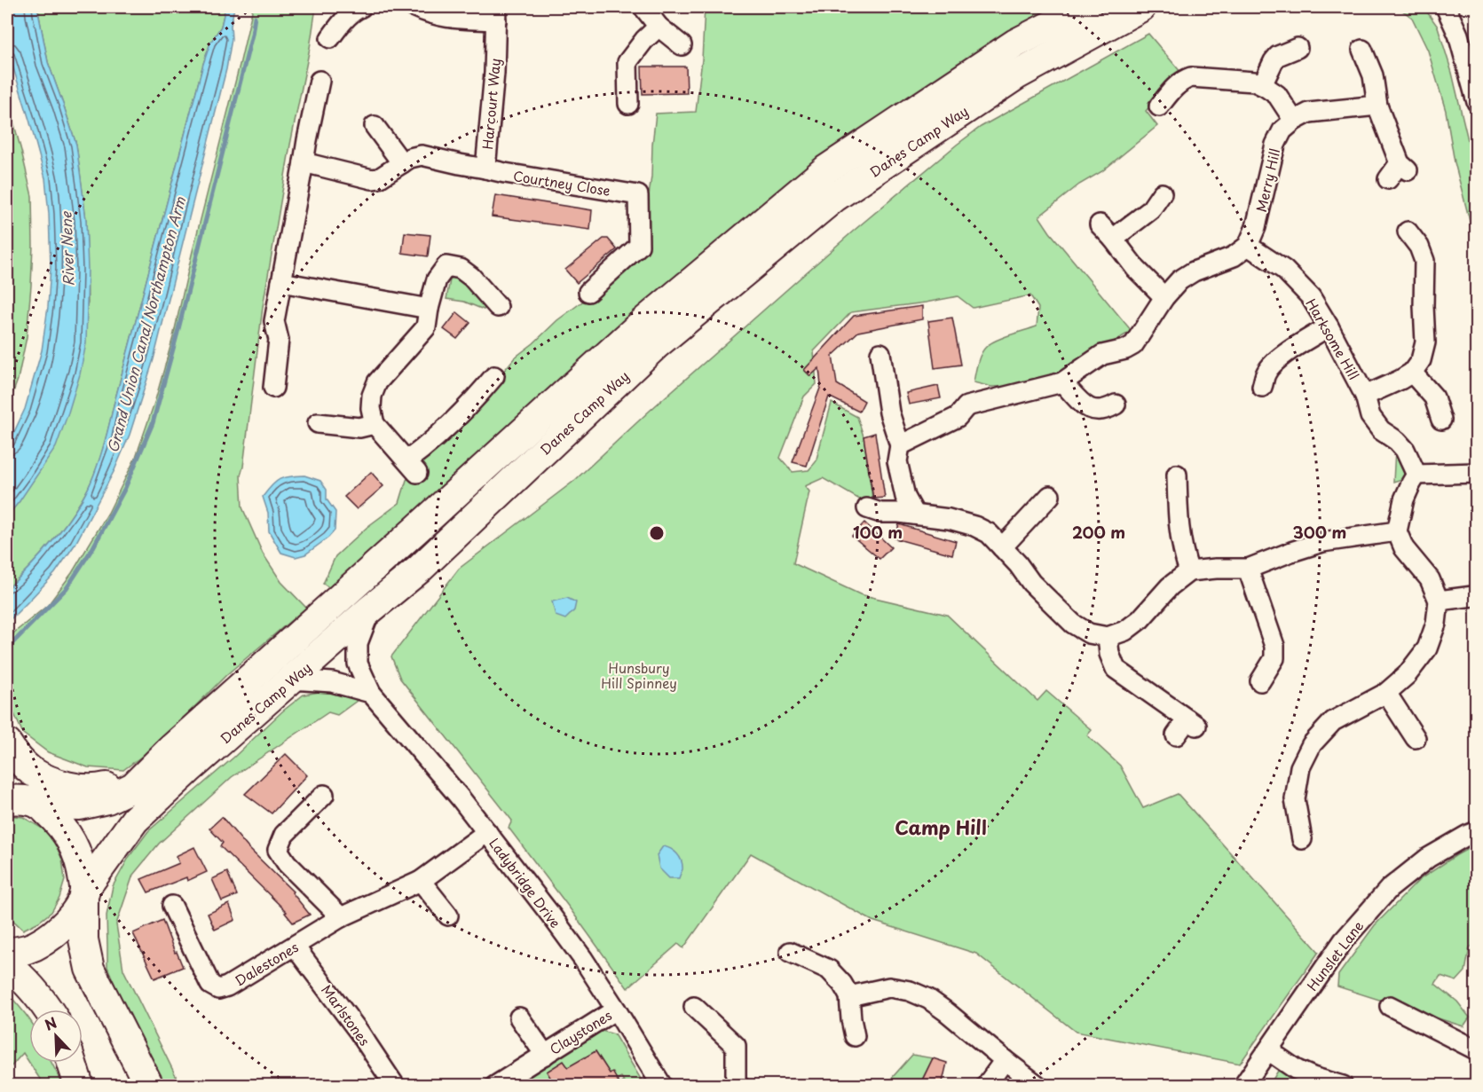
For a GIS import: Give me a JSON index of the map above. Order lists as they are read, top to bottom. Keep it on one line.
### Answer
{"streets":{"highway":["Danes Camp Way"],"street":["Harcourt Way","Merry Hill","Courtney Close","Harksome Hill","Ladybridge Drive","Hunslet Lane","Dalestones","Marlstones","Claystones"]},"crossings":[["Harcourt Way","Courtney Close"],["Danes Camp Way","Ladybridge Drive"],["Merry Hill","Harksome Hill"],["Ladybridge Drive","Dalestones"],["Ladybridge Drive","Claystones"],["Dalestones","Marlstones"]],"districts":["Camp Hill"],"water":["River Nene","Grand Union Canal Northampton Arm"],"parks":["Hunsbury Hill Spinney"],"north":"top left","rings":["100 m","200 m","300 m"]}
